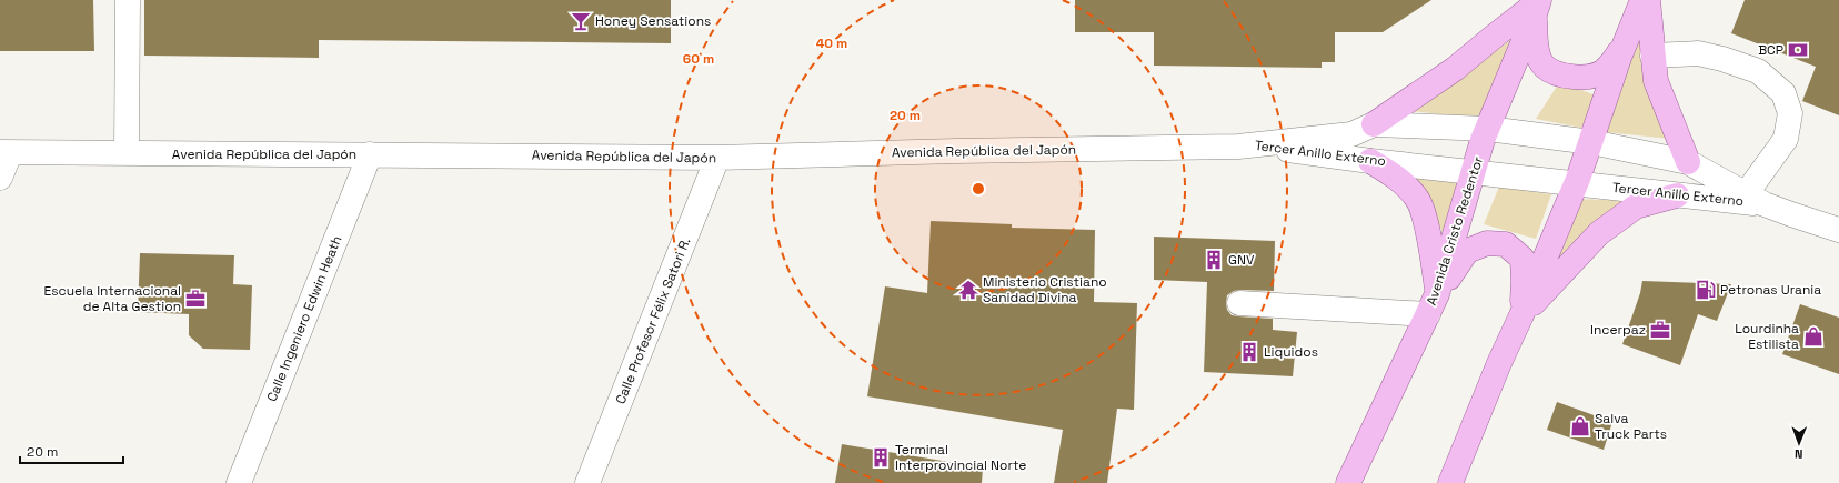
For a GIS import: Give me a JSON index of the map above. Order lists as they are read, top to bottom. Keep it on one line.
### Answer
{"streets":{"main road":["Avenida Cristo Redentor"],"street":["Avenida República del Japón","Tercer Anillo Externo","Calle Ingeniero Edwin Heath","Calle Profesor Félix Satori R."]},"crossings":[["Avenida República del Japón","Tercer Anillo Externo"],["Avenida República del Japón","Calle Ingeniero Edwin Heath"],["Avenida República del Japón","Calle Profesor Félix Satori R."],["Tercer Anillo Externo","Avenida Cristo Redentor"]],"places":{"bar":["Honey Sensations"],"bank":["BCP"],"building":["GNV","Liquidos","Terminal Interprovincial Norte"],"temple":["Ministerio Cristiano Sanidad Divina"],"fuel station":["Petronas Urania"],"office":["Escuela Internacional de Alta Gestion","Incerpaz"],"shop":["Lourdinha Estilista","Salva Truck Parts"]},"scale_bar":"20 m","north":"bottom","rings":["40 m","60 m","20 m"]}
